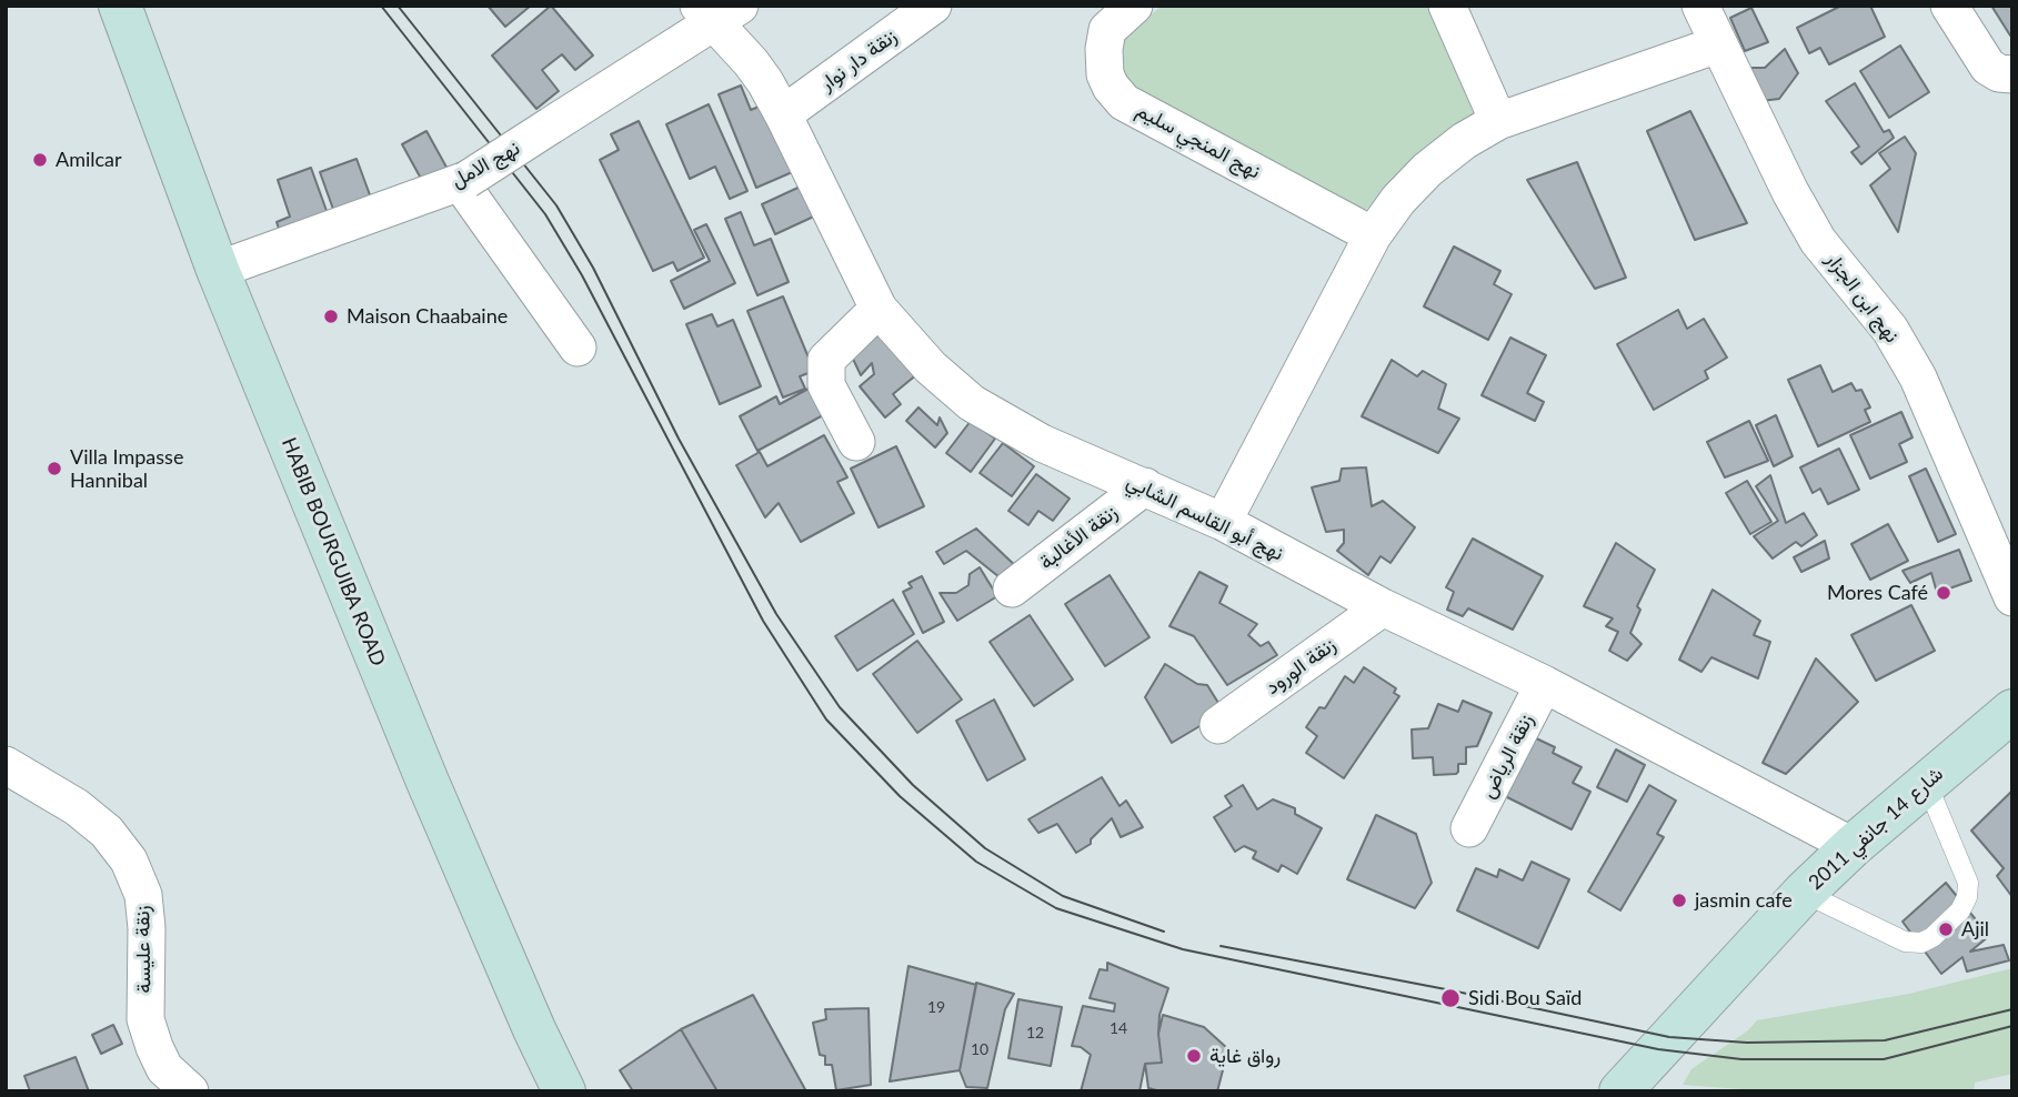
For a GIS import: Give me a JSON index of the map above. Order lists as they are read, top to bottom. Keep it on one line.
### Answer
{"streets":{"main road":["HABIB BOURGUIBA ROAD","شارع 14 جانفي 2011"],"street":["زنقة دار نوار","نهج المنجي سليم","نهج الامل","نهج ابن الجزار","نهج أبو القاسم الشابي","زنقة الأغالبة","زنقة الورود","زنقة الرياض","زنقة عليسة"]},"crossings":[["زنقة دار نوار","نهج أبو القاسم الشابي"],["نهج الامل","نهج أبو القاسم الشابي"],["نهج الامل","HABIB BOURGUIBA ROAD"],["نهج أبو القاسم الشابي","زنقة الأغالبة"],["نهج أبو القاسم الشابي","زنقة الورود"],["نهج أبو القاسم الشابي","زنقة الرياض"],["نهج أبو القاسم الشابي","شارع 14 جانفي 2011"]],"places":["Amilcar","Maison Chaabaine","Villa Impasse Hannibal","Mores Café","jasmin cafe","Ajil","Sidi Bou Saïd","رواق غاية"],"house_numbers":["19","14","12","10"]}
